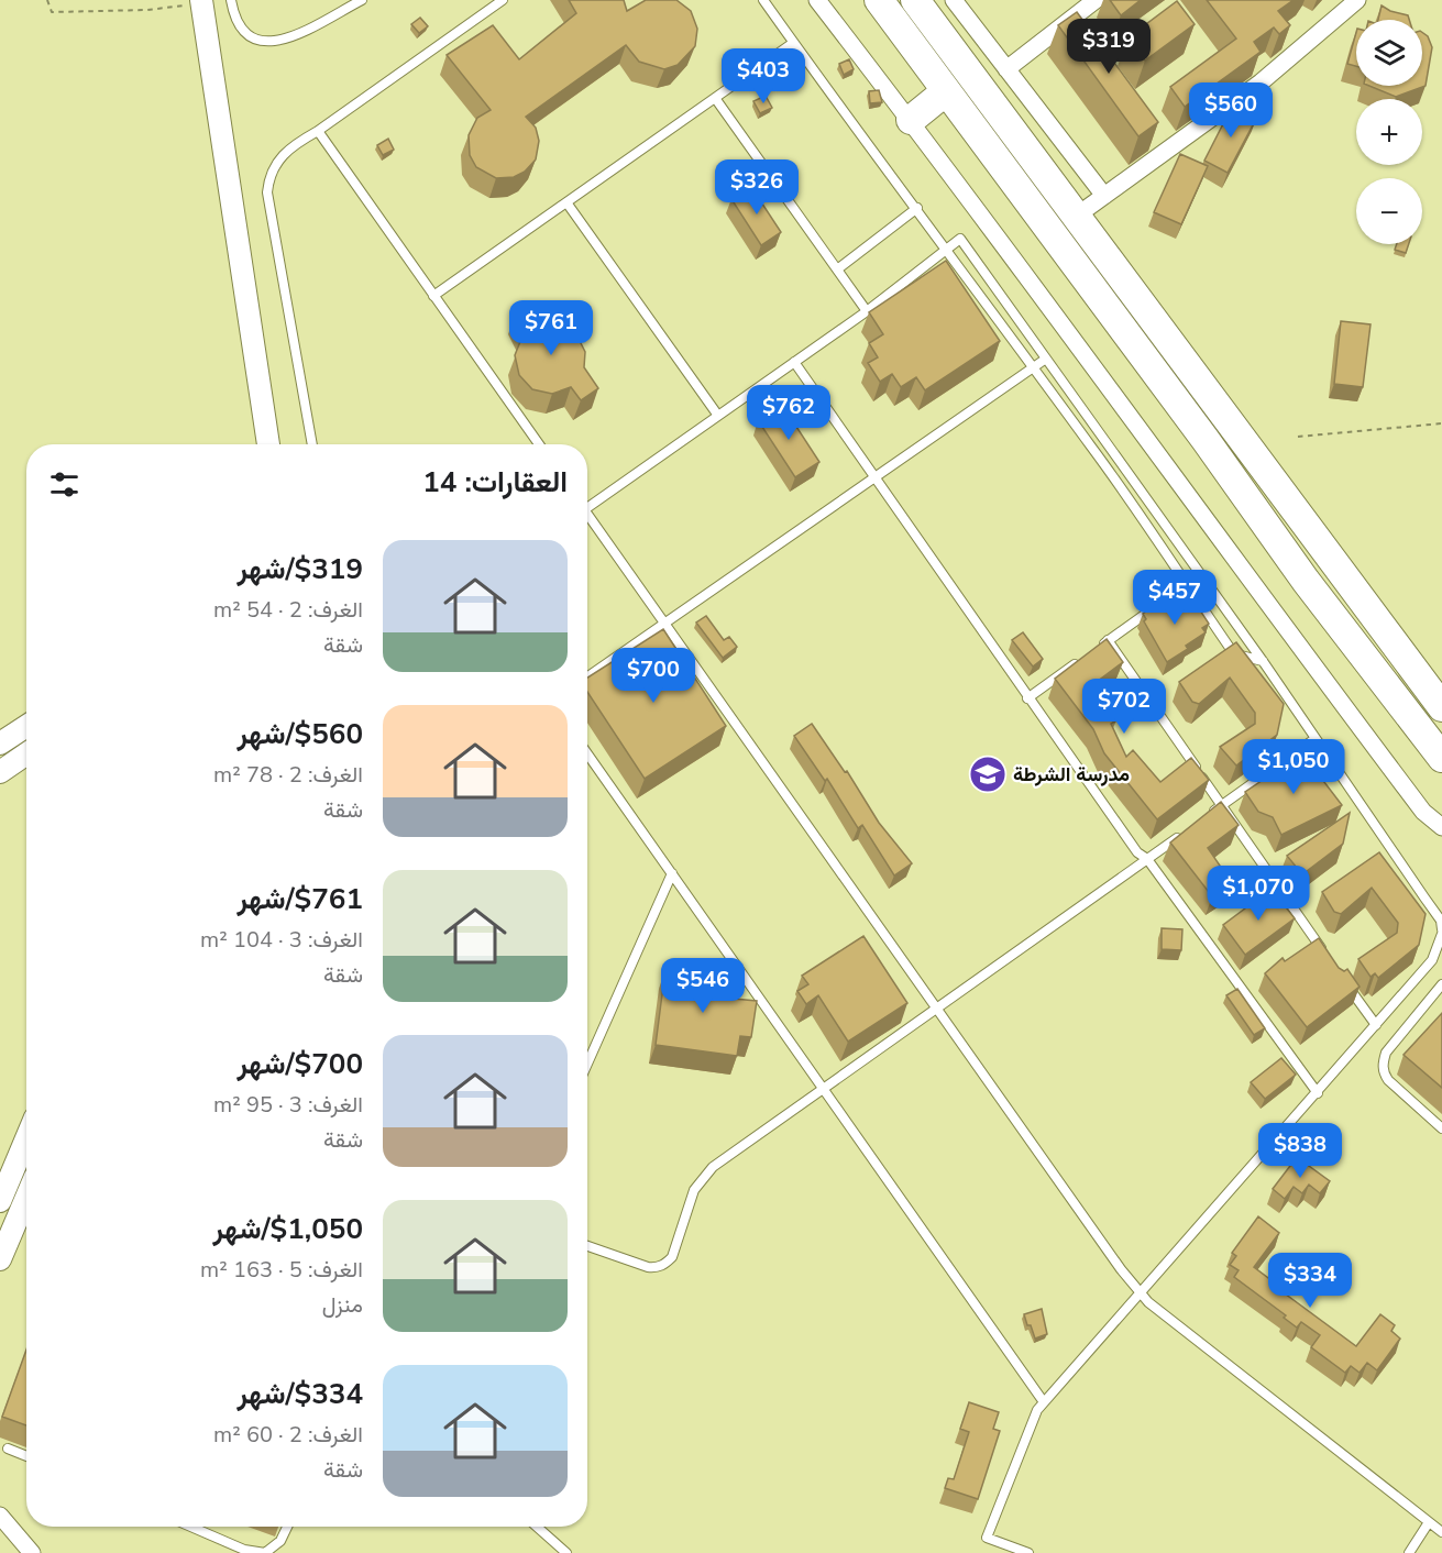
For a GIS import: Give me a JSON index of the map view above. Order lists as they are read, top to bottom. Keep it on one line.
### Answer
{"places":{"school or university":["مدرسة الشرطة"]},"page":{"price":["$319","$403","$560","$326","$761","$762","$457","$700","$702","$1,050","$1,070","$546","$838","$334"],"map_buttons":["+","−"],"heading":"العقارات: 14","list":[{"name":"$319/شهر","note":"الغرف: 2 · 54 m² · شقة"},{"name":"$560/شهر","note":"الغرف: 2 · 78 m² · شقة"},{"name":"$761/شهر","note":"الغرف: 3 · 104 m² · شقة"},{"name":"$700/شهر","note":"الغرف: 3 · 95 m² · شقة"},{"name":"$1,050/شهر","note":"الغرف: 5 · 163 m² · منزل"},{"name":"$334/شهر","note":"الغرف: 2 · 60 m² · شقة"}]}}
